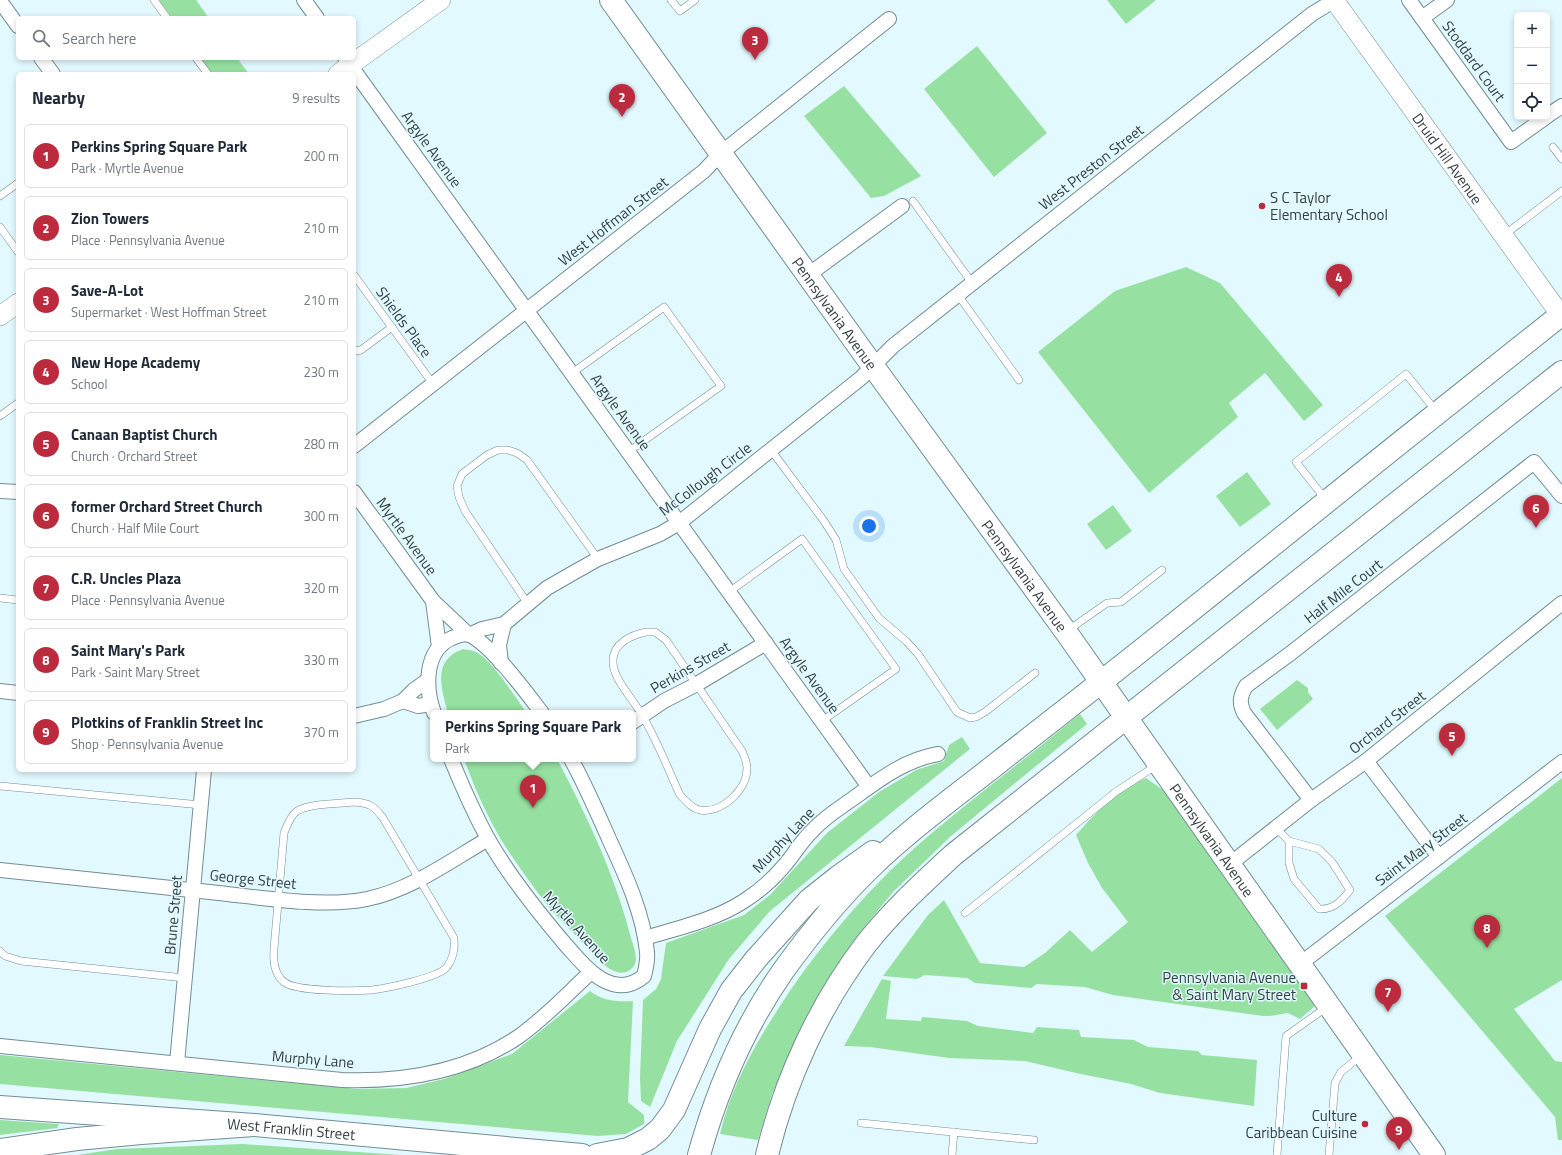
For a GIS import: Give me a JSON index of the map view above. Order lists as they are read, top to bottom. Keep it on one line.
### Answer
{"streets":{"main road":["Druid Hill Avenue","Pennsylvania Avenue","West Franklin Street"],"street":["Stoddard Court","Argyle Avenue","West Preston Street","West Hoffman Street","McCollough Circle","Myrtle Avenue","Half Mile Court","Perkins Street","Orchard Street","Murphy Lane","Saint Mary Street","George Street","Brune Street"],"lane":["Shields Place"]},"crossings":[["Argyle Avenue","West Hoffman Street"],["Argyle Avenue","McCollough Circle"],["Argyle Avenue","Perkins Street"],["Argyle Avenue","Murphy Lane"],["Druid Hill Avenue","West Preston Street"],["West Preston Street","Pennsylvania Avenue"],["West Preston Street","McCollough Circle"],["West Hoffman Street","Pennsylvania Avenue"],["West Hoffman Street","Shields Place"],["Pennsylvania Avenue","McCollough Circle"],["Pennsylvania Avenue","Orchard Street"],["Pennsylvania Avenue","Saint Mary Street"],["McCollough Circle","Myrtle Avenue"],["Myrtle Avenue","Murphy Lane"],["Myrtle Avenue","George Street"],["Half Mile Court","Orchard Street"],["Murphy Lane","Brune Street"],["George Street","Brune Street"]],"places":{"other":["S C Taylor Elementary School","Culture Caribbean Cuisine"],"transit":["Pennsylvania Avenue & Saint Mary Street"]},"page":{"map_buttons":["+","−"],"search":"Search here","pins":["3","2","4","6","5","1","8","7","9"],"heading":["Nearby","9 results"],"list":[{"mark":"1","name":"Perkins Spring Square Park","note":"Park · Myrtle Avenue","value":"200 m"},{"mark":"2","name":"Zion Towers","note":"Place · Pennsylvania Avenue","value":"210 m"},{"mark":"3","name":"Save-A-Lot","note":"Supermarket · West Hoffman Street","value":"210 m"},{"mark":"4","name":"New Hope Academy","note":"School","value":"230 m"},{"mark":"5","name":"Canaan Baptist Church","note":"Church · Orchard Street","value":"280 m"},{"mark":"6","name":"former Orchard Street Church","note":"Church · Half Mile Court","value":"300 m"},{"mark":"7","name":"C.R. Uncles Plaza","note":"Place · Pennsylvania Avenue","value":"320 m"},{"mark":"8","name":"Saint Mary's Park","note":"Park · Saint Mary Street","value":"330 m"},{"mark":"9","name":"Plotkins of Franklin Street Inc","note":"Shop · Pennsylvania Avenue","value":"370 m"}],"popup":["Perkins Spring Square Park","Park"]}}
